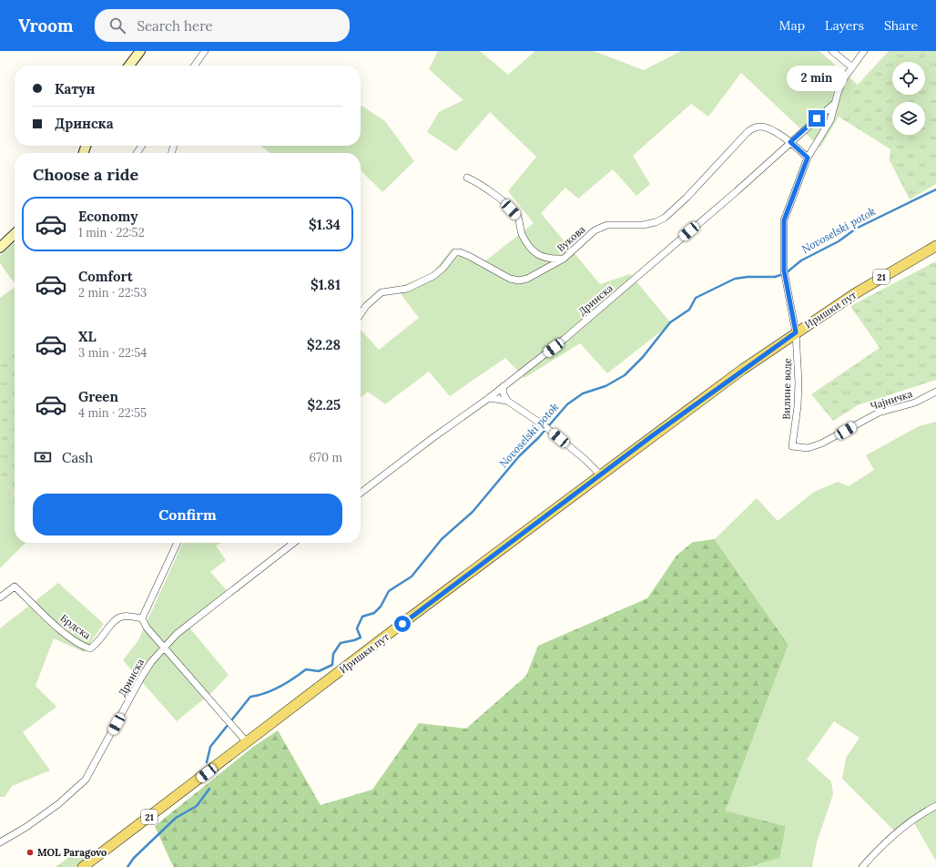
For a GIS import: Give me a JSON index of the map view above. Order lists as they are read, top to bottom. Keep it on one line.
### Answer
{"streets":{"main road":["21","Иришки пут"],"street":["Вукова","Дринска","Вилине воде","Чајничка","Брдска"]},"crossings":[["Вукова","Дринска"],["Вукова","Вилине воде"],["Дринска","Вилине воде"],["Иришки пут","Вилине воде"],["Вилине воде","Чајничка"]],"water":["Novoselski potok"],"places":["MOL Paragovo"],"page":{"header":"Vroom","search":"Search here","nav":["Map","Layers","Share"],"bubble":"2 min","banner":["Катун","Дринска"],"heading":"Choose a ride","list":[{"name":"Economy","note":"1 min · 22:52","value":"$1.34"},{"name":"Comfort","note":"2 min · 22:53","value":"$1.81"},{"name":"XL","note":"3 min · 22:54","value":"$2.28"},{"name":"Green","note":"4 min · 22:55","value":"$2.25"}],"pay":["Cash","670 m"],"buttons":"Confirm"}}
